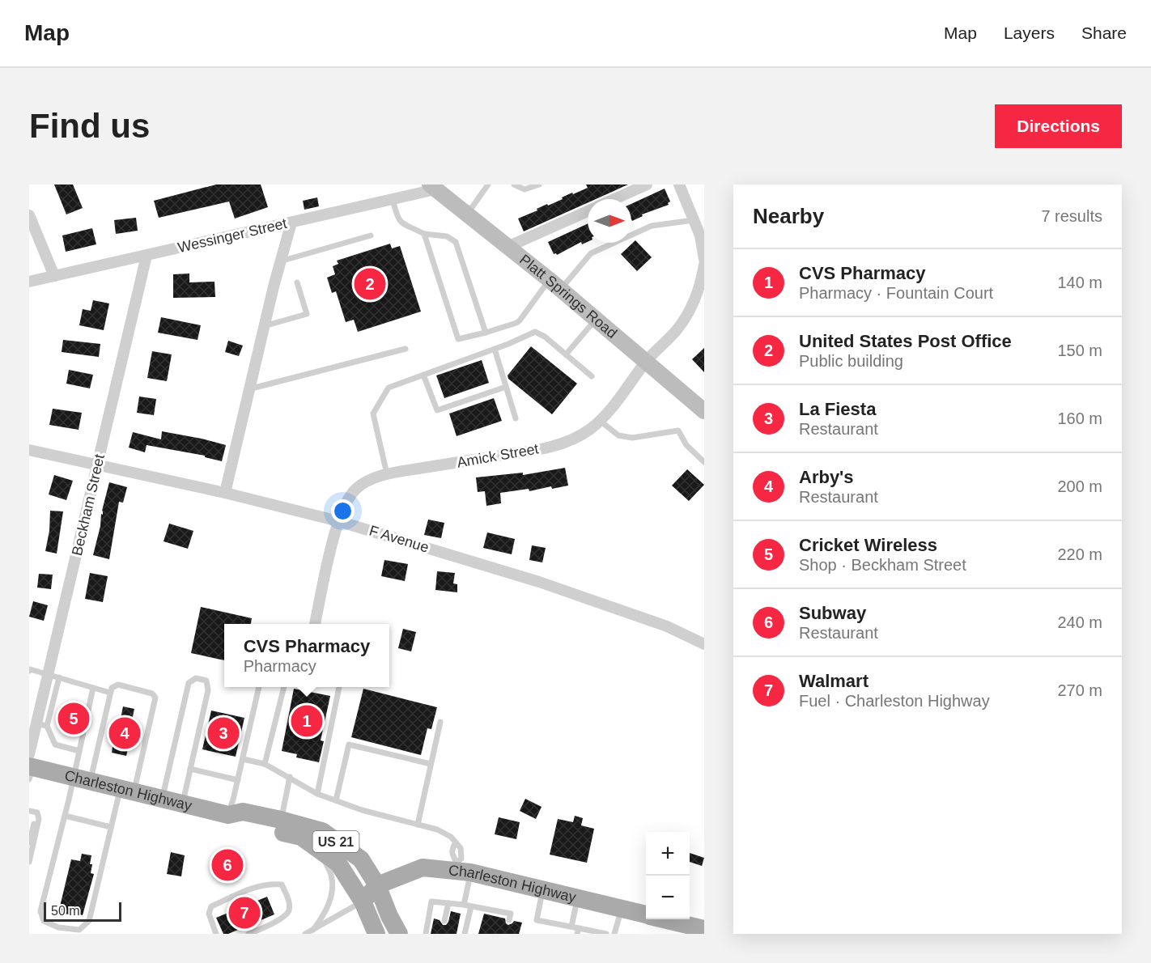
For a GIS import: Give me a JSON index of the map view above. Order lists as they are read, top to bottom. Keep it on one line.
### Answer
{"streets":{"main road":["Platt Springs Road","Charleston Highway","US 21"],"street":["Wessinger Street","Amick Street","Beckham Street","F Avenue"]},"crossings":[["Wessinger Street","Platt Springs Road"],["Wessinger Street","Beckham Street"],["Platt Springs Road","Amick Street"],["Amick Street","F Avenue"],["Beckham Street","F Avenue"],["Beckham Street","Charleston Highway"]],"scale_bar":"50 m","north":"right","page":{"header":"Map","nav":["Map","Layers","Share"],"buttons":"Directions","title":"Find us","heading":["Nearby","7 results"],"list":[{"mark":"1","name":"CVS Pharmacy","note":"Pharmacy · Fountain Court","value":"140 m"},{"mark":"2","name":"United States Post Office","note":"Public building","value":"150 m"},{"mark":"3","name":"La Fiesta","note":"Restaurant","value":"160 m"},{"mark":"4","name":"Arby's","note":"Restaurant","value":"200 m"},{"mark":"5","name":"Cricket Wireless","note":"Shop · Beckham Street","value":"220 m"},{"mark":"6","name":"Subway","note":"Restaurant","value":"240 m"},{"mark":"7","name":"Walmart","note":"Fuel · Charleston Highway","value":"270 m"}],"pins":["2","5","1","3","4","6","7"],"popup":["CVS Pharmacy","Pharmacy"],"map_buttons":["+","−"],"scale":"50 m"}}
